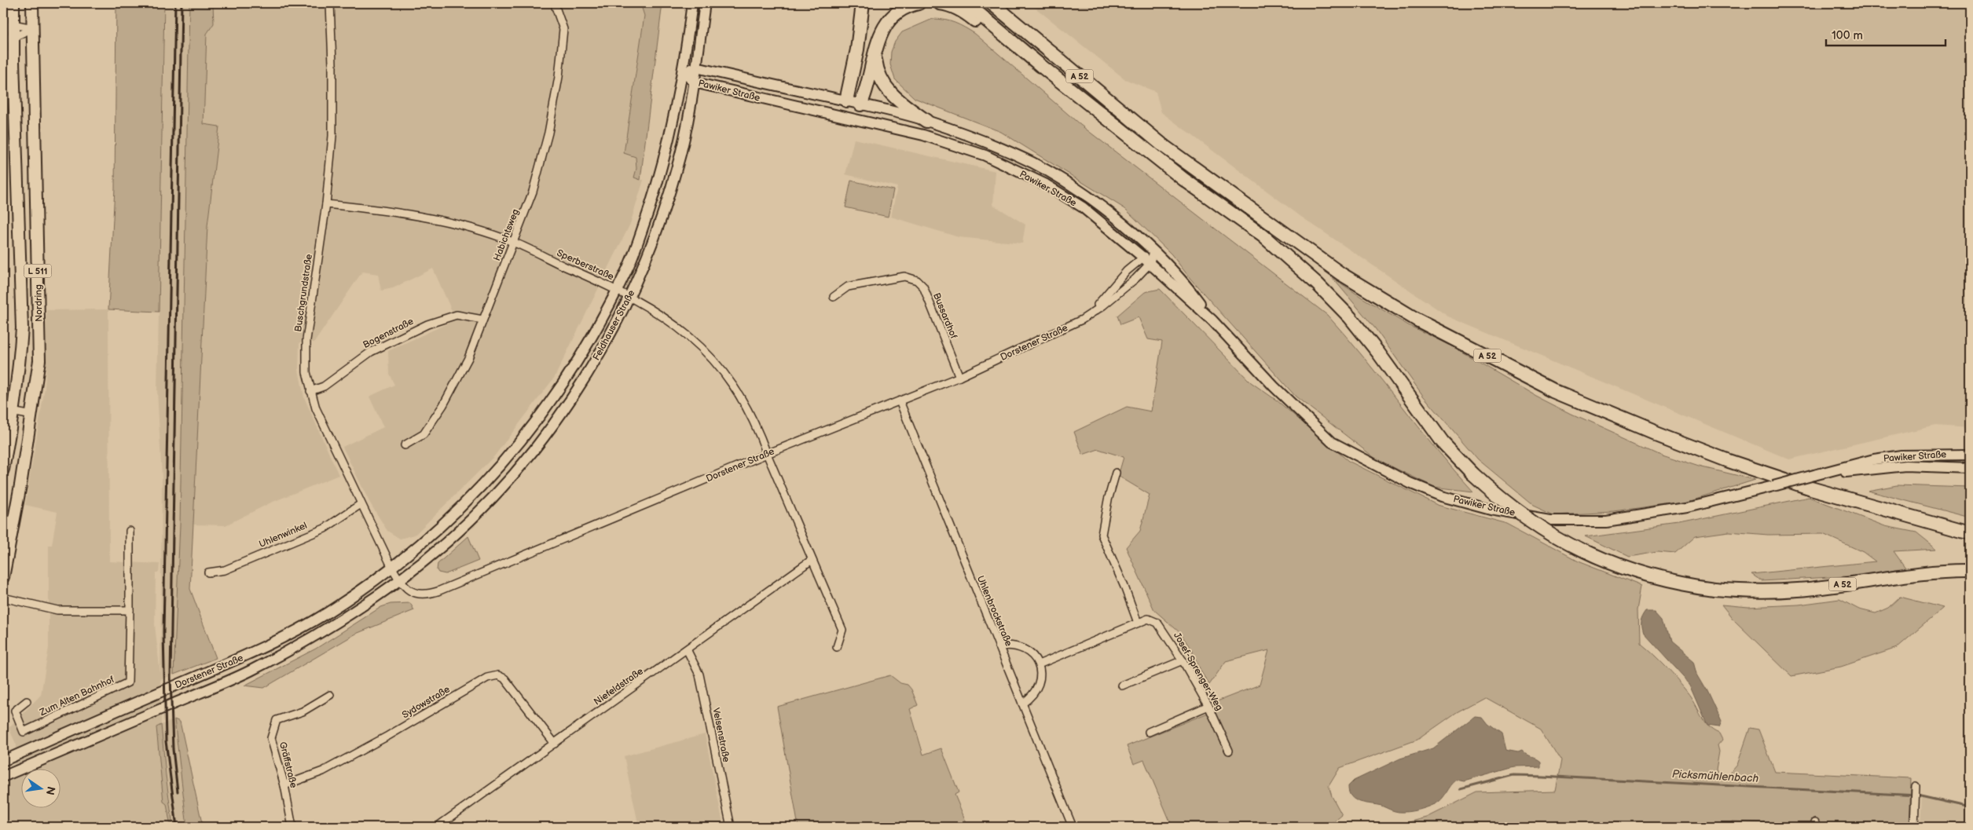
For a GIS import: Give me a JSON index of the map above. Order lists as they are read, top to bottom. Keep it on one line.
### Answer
{"streets":{"highway":["A 52"],"main road":["Pawiker Straße","L 511","Nordring","Feldhauser Straße","Dorstener Straße"],"street":["Habichtsweg","Sperberstraße","Buschgrundstraße","Bussardhof","Bogenstraße","Uhlenwinkel","Uhlenbrockstraße","Josef-Sprenger-Weg","Niefeldstraße","Zum Alten Bahnhof","Sydowstraße","Velsenstraße","Gräffstraße"]},"crossings":[["Pawiker Straße","Feldhauser Straße"],["Pawiker Straße","Dorstener Straße"],["Habichtsweg","Sperberstraße"],["Habichtsweg","Bogenstraße"],["Sperberstraße","Buschgrundstraße"],["Sperberstraße","Feldhauser Straße"],["Sperberstraße","Dorstener Straße"],["Buschgrundstraße","Feldhauser Straße"],["Buschgrundstraße","Bogenstraße"],["Buschgrundstraße","Dorstener Straße"],["Buschgrundstraße","Uhlenwinkel"],["Bussardhof","Dorstener Straße"],["Feldhauser Straße","Dorstener Straße"],["Dorstener Straße","Uhlenbrockstraße"],["Niefeldstraße","Sydowstraße"],["Niefeldstraße","Velsenstraße"],["Sydowstraße","Gräffstraße"]],"water":["Picksmühlenbach"],"scale_bar":"100 m","north":"right"}
